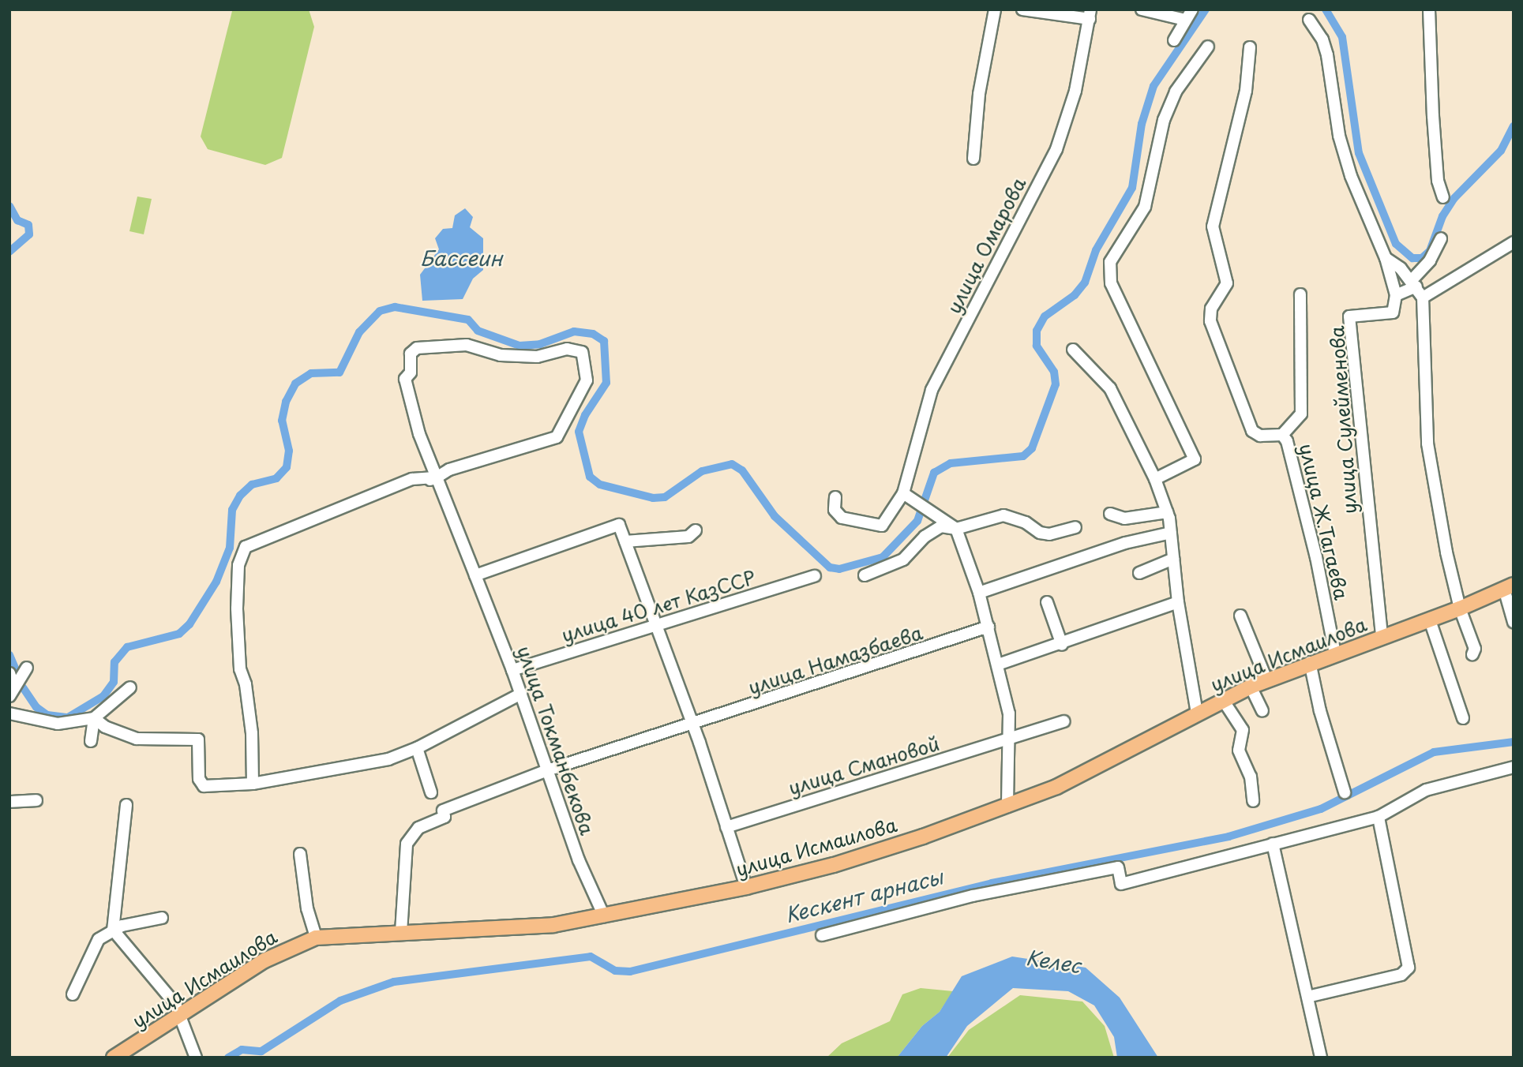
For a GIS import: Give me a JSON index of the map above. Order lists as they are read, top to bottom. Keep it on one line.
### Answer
{"streets":{"main road":["улица Исмаилова"],"street":["улица Омарова","улица Сулейменова","улица Ж.Тагаева","улица 40 лет КазССР","улица Намазбаева","улица Токманбекова","улица Смановой"]},"crossings":[["улица Сулейменова","улица Исмаилова"],["улица Ж.Тагаева","улица Исмаилова"],["улица 40 лет КазССР","улица Токманбекова"],["улица Исмаилова","улица Намазбаева"],["улица Исмаилова","улица Токманбекова"],["улица Намазбаева","улица Токманбекова"]],"water":["Бассеин","Кескент арнасы","Келес"]}
